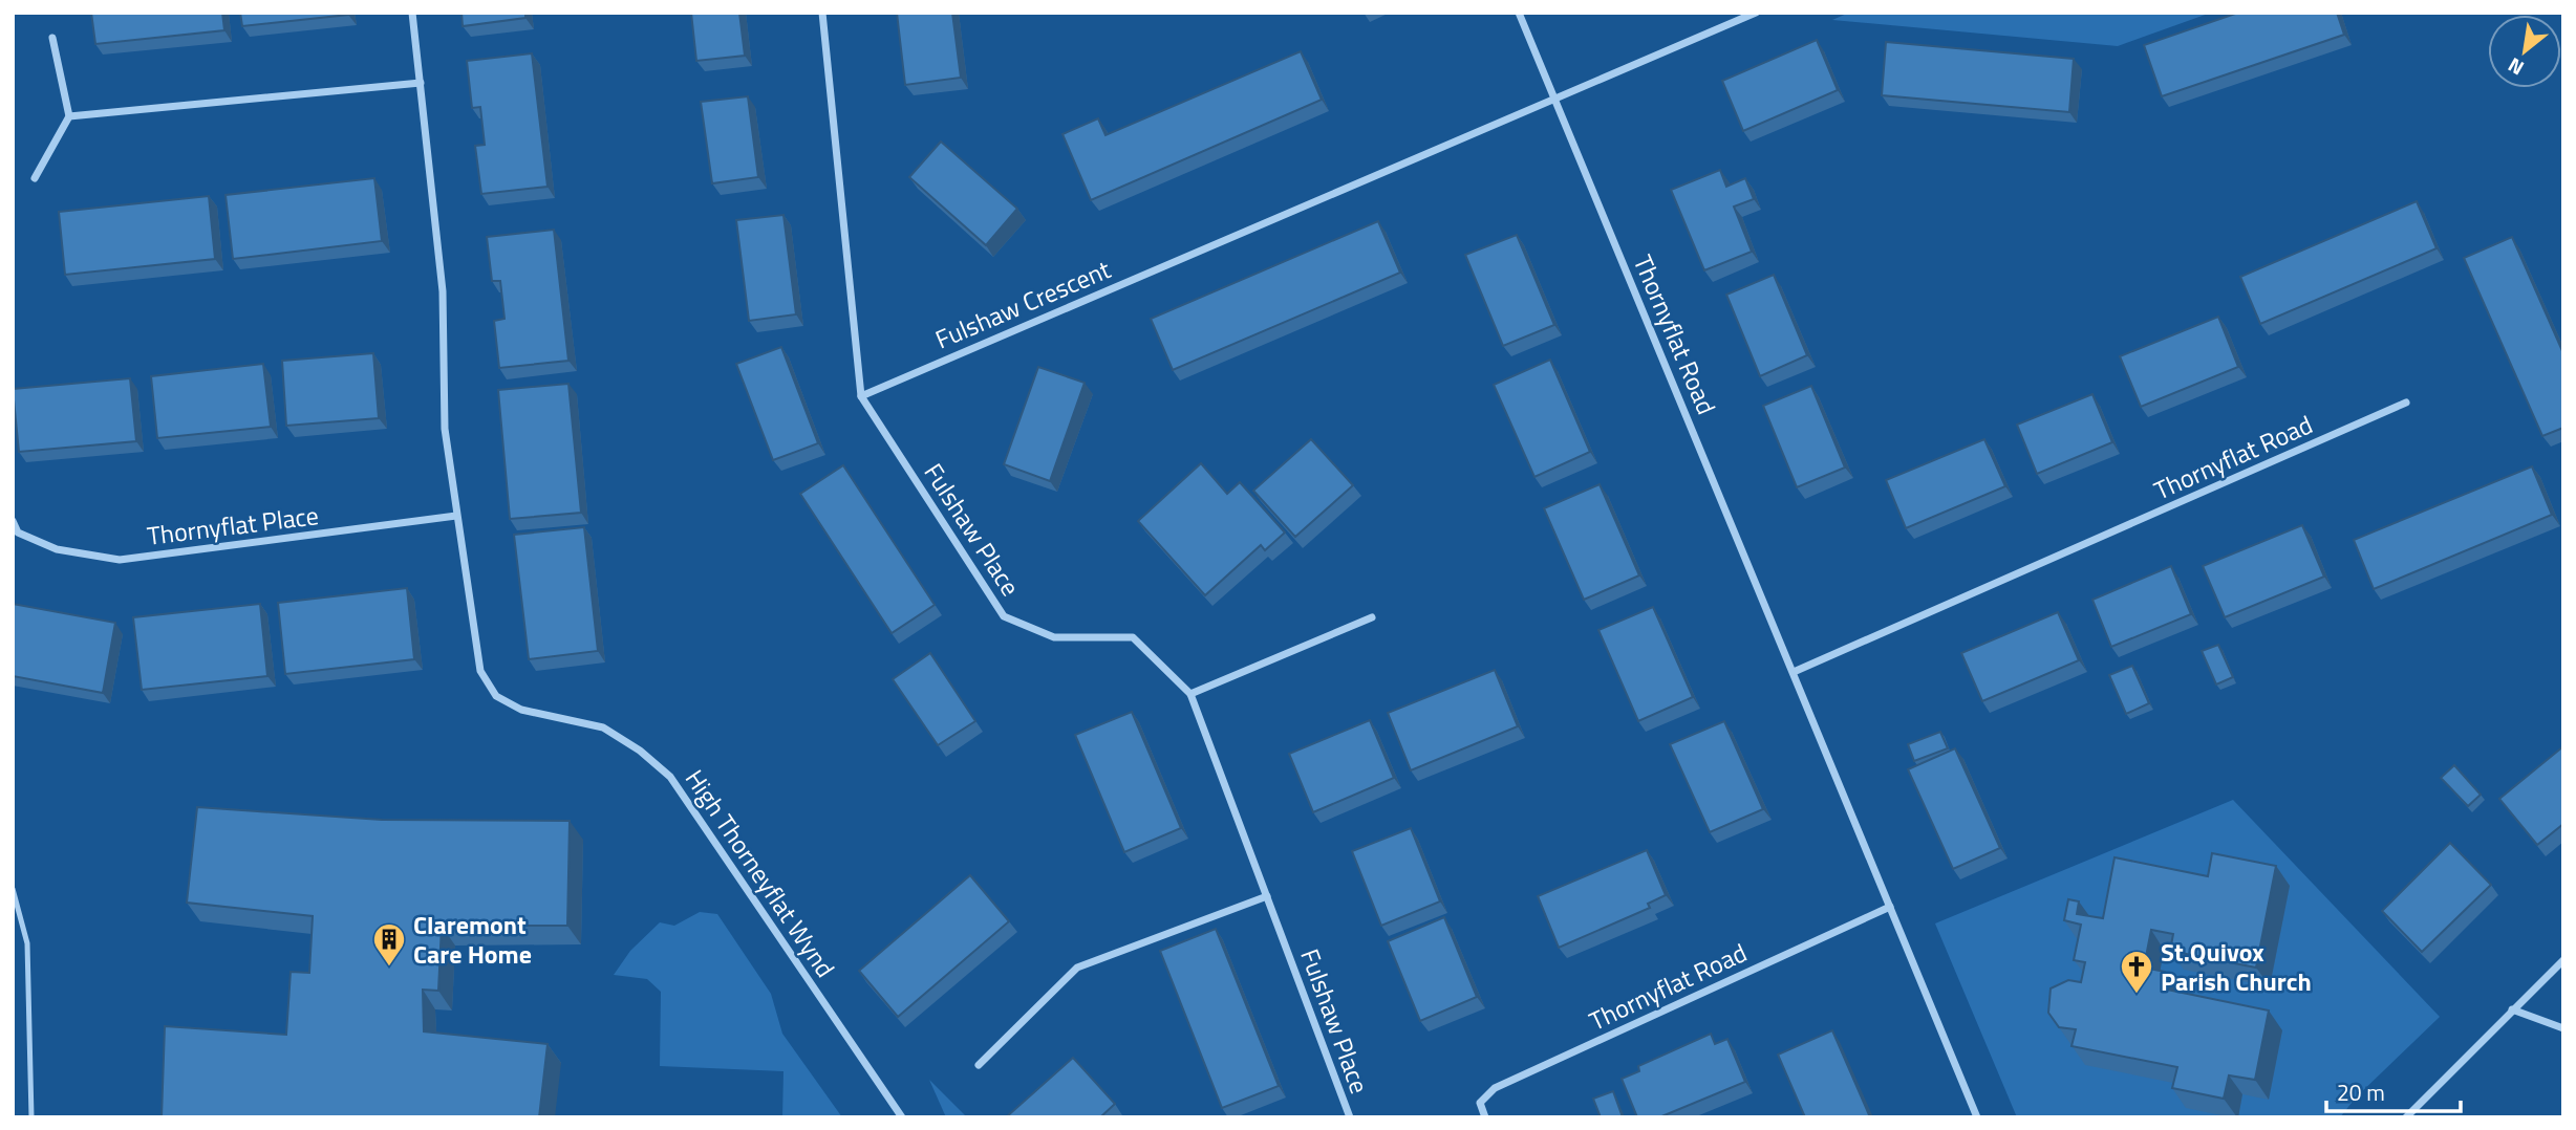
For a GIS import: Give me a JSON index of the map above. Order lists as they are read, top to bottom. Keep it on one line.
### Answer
{"streets":{"street":["Fulshaw Crescent","Thornyflat Road","Thornyflat Place","Fulshaw Place","High Thorneyflat Wynd"]},"crossings":[["Fulshaw Crescent","Thornyflat Road"],["Fulshaw Crescent","Fulshaw Place"],["Thornyflat Place","High Thorneyflat Wynd"]],"places":{"building":["Claremont Care Home"],"church":["St.Quivox Parish Church"]},"scale_bar":"20 m","north":"bottom left"}
